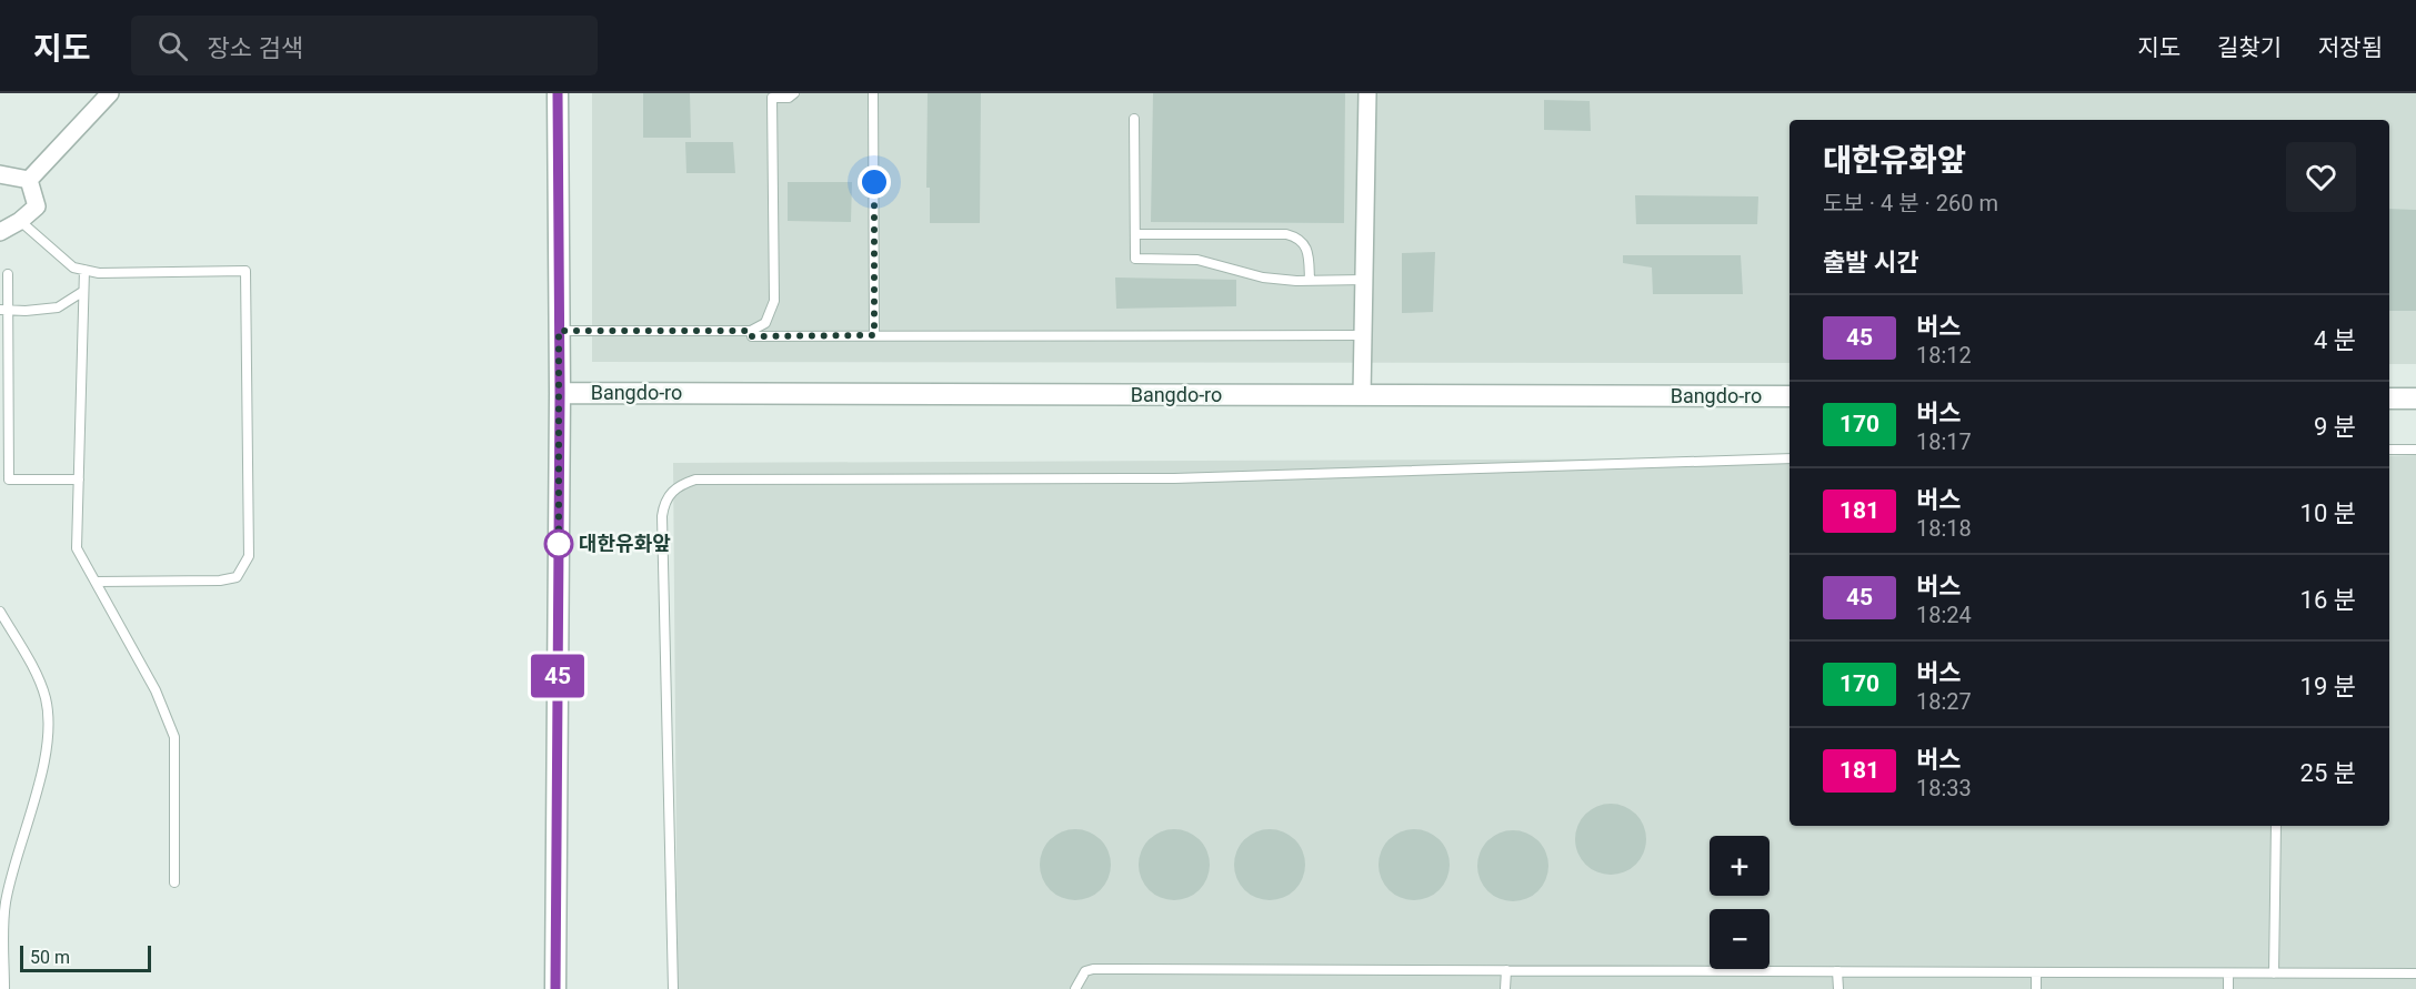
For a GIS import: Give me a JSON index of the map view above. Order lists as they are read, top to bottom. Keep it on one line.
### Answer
{"streets":{"street":["Bangdo-ro"]},"places":["대한유화앞"],"lines":["bus line 45"],"scale_bar":"50 m","page":{"header":"지도","search":"장소 검색","nav":["지도","길찾기","저장됨"],"on_map":"45","heading":[["대한유화앞","도보 · 4 분 · 260 m"],"출발 시간"],"list":[{"mark":"45","name":"버스","note":"18:12","value":"4 분"},{"mark":"170","name":"버스","note":"18:17","value":"9 분"},{"mark":"181","name":"버스","note":"18:18","value":"10 분"},{"mark":"45","name":"버스","note":"18:24","value":"16 분"},{"mark":"170","name":"버스","note":"18:27","value":"19 분"},{"mark":"181","name":"버스","note":"18:33","value":"25 분"}],"map_buttons":["+","−"],"scale":"50 m"}}
